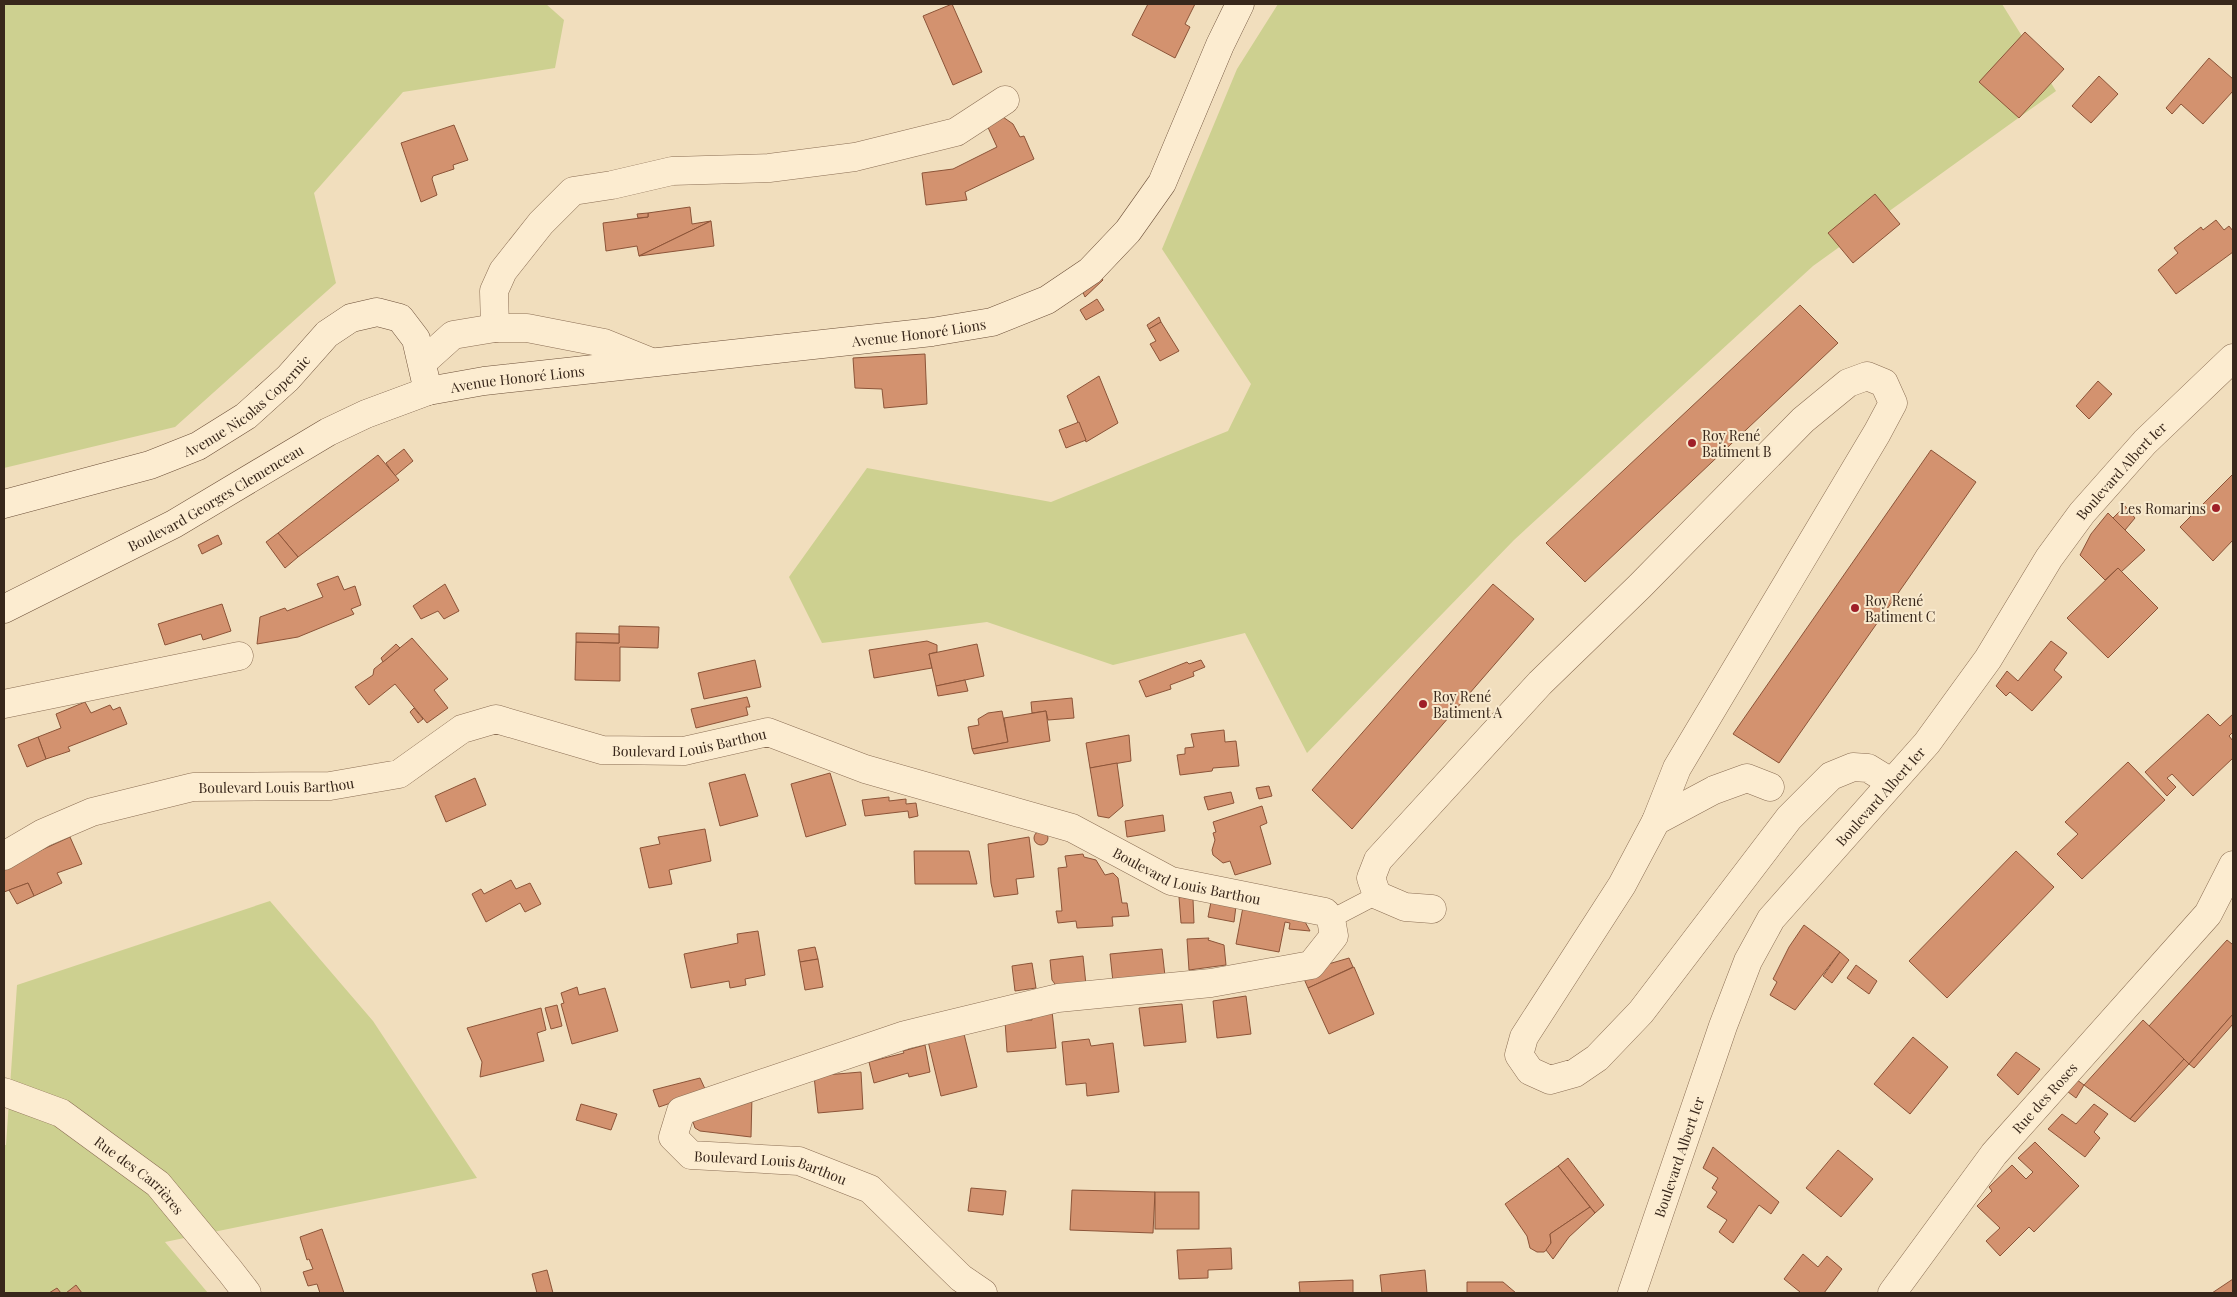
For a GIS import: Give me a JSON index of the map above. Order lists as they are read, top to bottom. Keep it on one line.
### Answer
{"streets":{"street":["Avenue Honoré Lions","Avenue Nicolas Copernic","Boulevard Albert Ier","Boulevard Georges Clemenceau","Boulevard Louis Barthou","Rue des Roses","Rue des Carrières"]},"crossings":[["Avenue Honoré Lions","Avenue Nicolas Copernic"],["Avenue Honoré Lions","Boulevard Georges Clemenceau"],["Avenue Nicolas Copernic","Boulevard Georges Clemenceau"]],"places":["Roy René Batiment B","Les Romarins","Roy René Batiment C","Roy René Batiment A"]}
